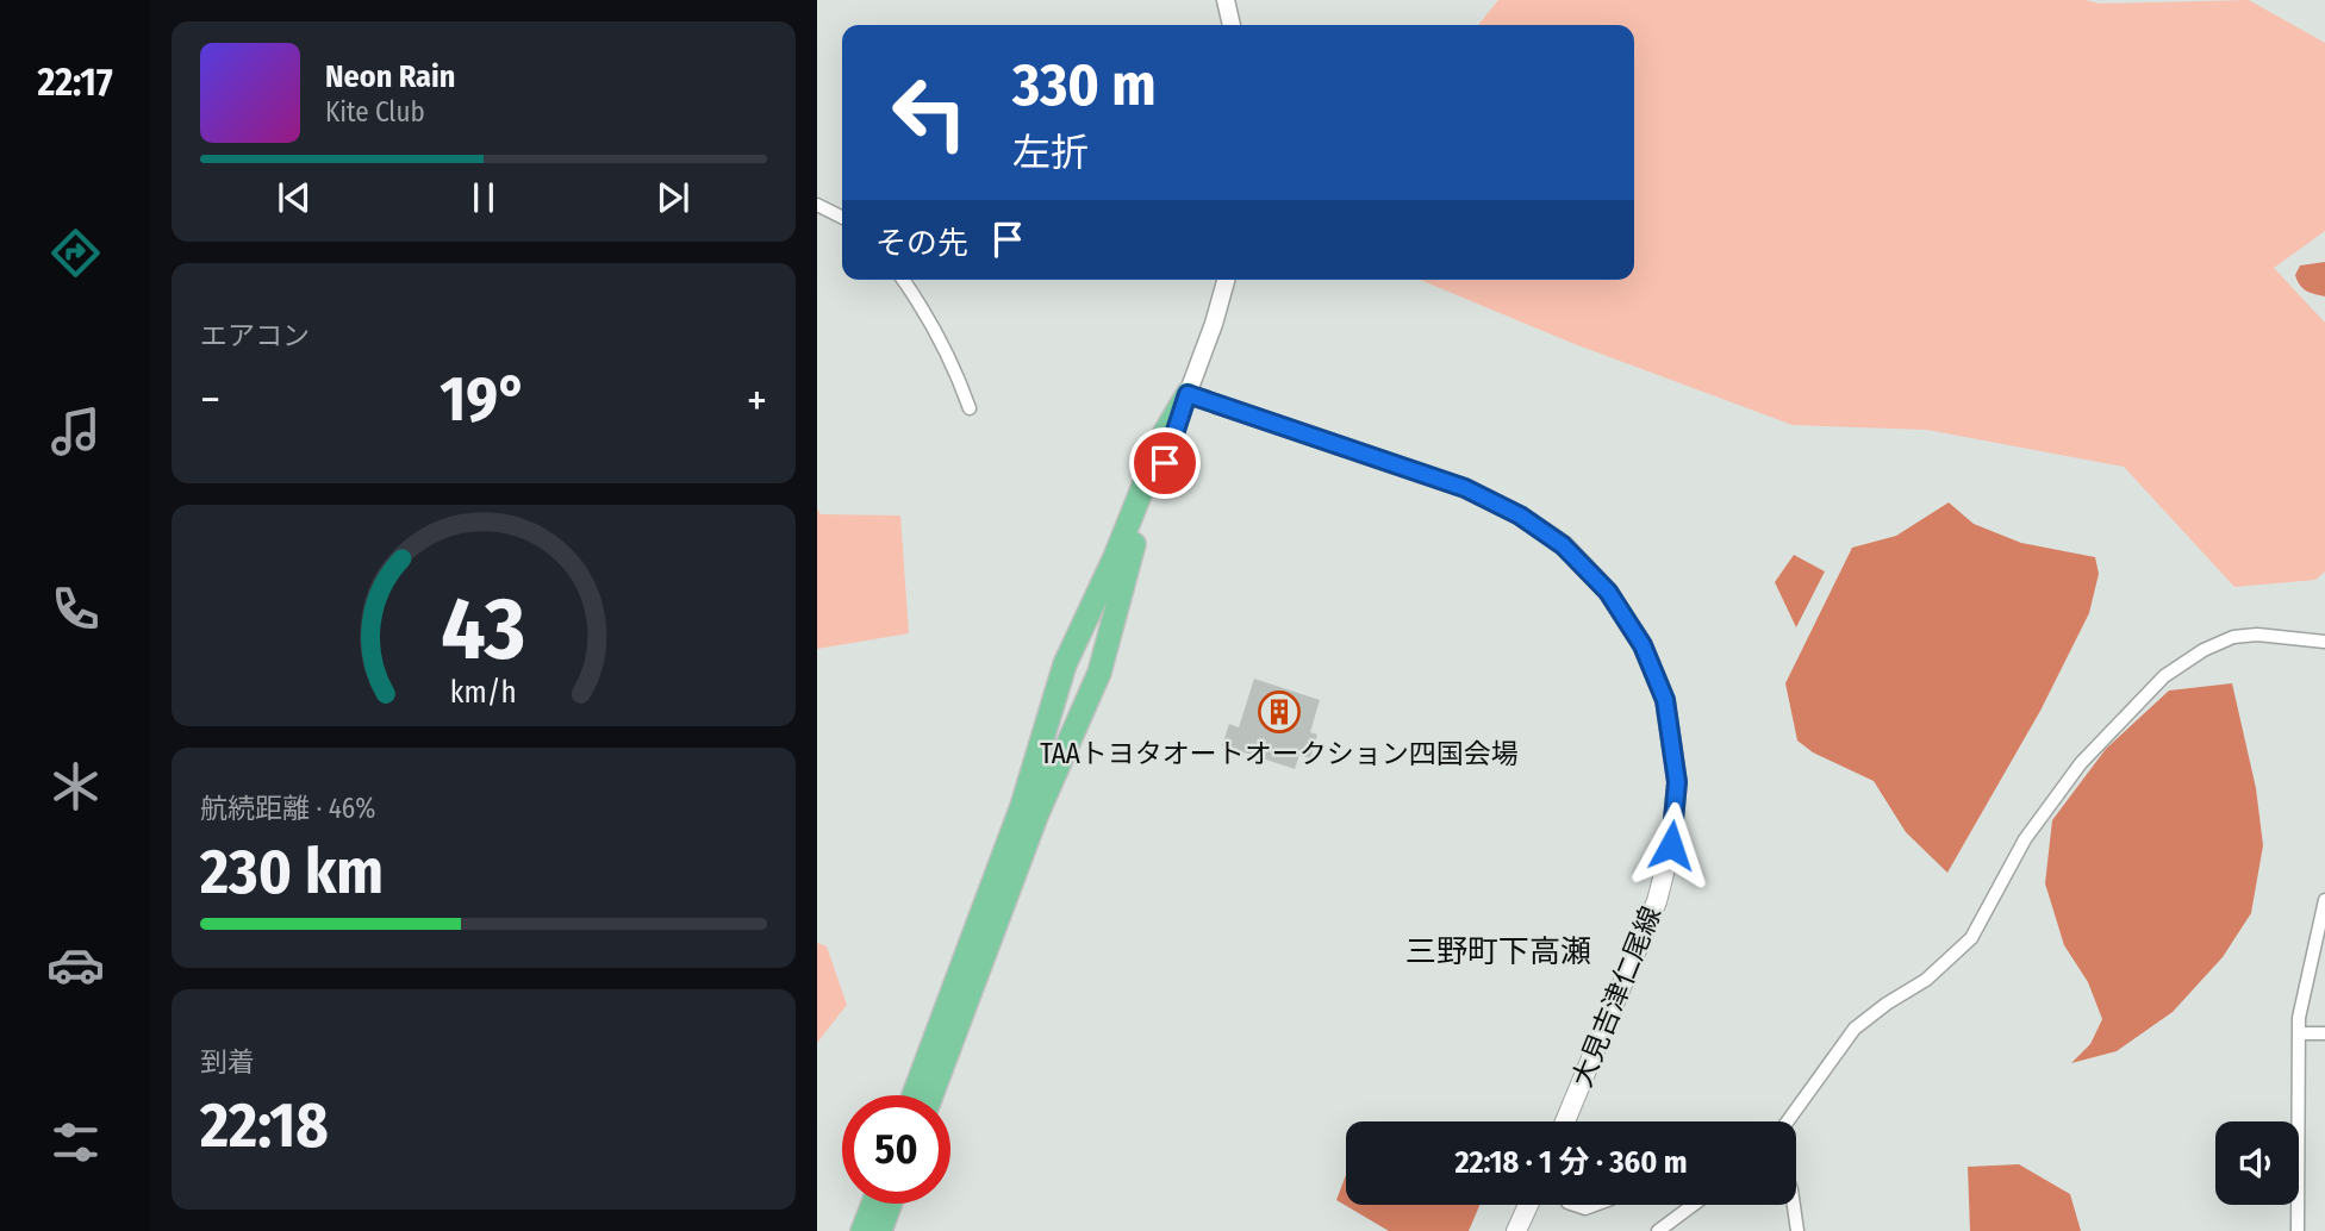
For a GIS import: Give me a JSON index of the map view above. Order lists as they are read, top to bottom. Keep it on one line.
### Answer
{"streets":{"main road":["大見吉津仁尾線"]},"districts":["三野町下高瀬"],"places":{"building":["TAAトヨタオートオークション四国会場"]},"page":{"tabs":"22:17","turn":["330 m","左折"],"song":["Neon Rain","Kite Club"],"then":"その先","tile":["エアコン",["航続距離 · 46%","230 km"],["到着","22:18"]],"heat":["−","19°","+"],"limit":"50","trip":"22:18 · 1 分 · 360 m","gauge":["43","km/h"]}}
